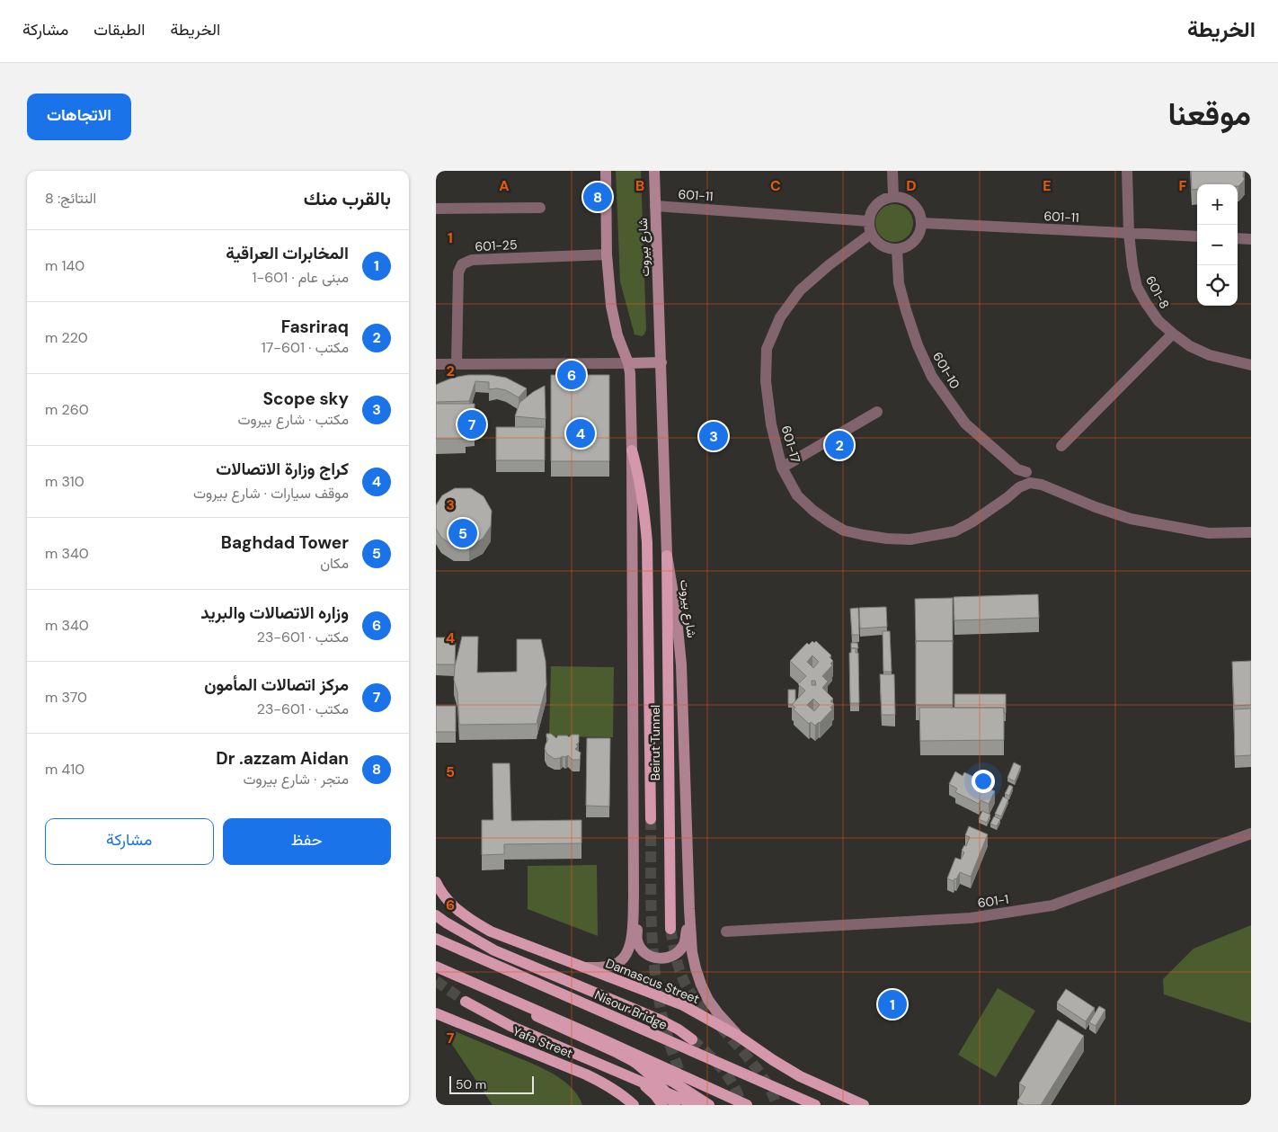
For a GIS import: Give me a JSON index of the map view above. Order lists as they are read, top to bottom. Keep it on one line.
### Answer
{"streets":{"main road":["شارع بيروت","Beirut Tunnel","Damascus Street","Nisour Bridge","Yafa Street"],"street":["601-11","601-25","601-8","601-10","601-17","601-1"]},"crossings":[["601-11","شارع بيروت"],["601-11","601-8"],["601-11","601-10"],["601-11","601-17"],["شارع بيروت","Beirut Tunnel"],["شارع بيروت","Damascus Street"],["601-10","601-17"]],"scale_bar":"50 m","page":{"header":"الخريطة","nav":["الخريطة","الطبقات","مشاركة"],"title":"موقعنا","buttons":["الاتجاهات",["حفظ","مشاركة"]],"heading":["بالقرب منك","النتائج: 8"],"pins":["8","6","7","4","3","2","5","1"],"map_buttons":["+","−"],"list":[{"mark":"1","name":"المخابرات العراقية","note":"مبنى عام · 601-1","value":"140 m"},{"mark":"2","name":"Fasriraq","note":"مكتب · 601-17","value":"220 m"},{"mark":"3","name":"Scope sky","note":"مكتب · شارع بيروت","value":"260 m"},{"mark":"4","name":"كراج وزارة الاتصالات","note":"موقف سيارات · شارع بيروت","value":"310 m"},{"mark":"5","name":"Baghdad Tower","note":"مكان","value":"340 m"},{"mark":"6","name":"وزاره الاتصالات والبريد","note":"مكتب · 601-23","value":"340 m"},{"mark":"7","name":"مركز اتصالات المأمون","note":"مكتب · 601-23","value":"370 m"},{"mark":"8","name":"Dr .azzam Aidan","note":"متجر · شارع بيروت","value":"410 m"}],"scale":"50 m"},"grid":{"columns":["A","B","C","D","E","F"],"rows":["1","2","3","4","5","6","7"]}}
